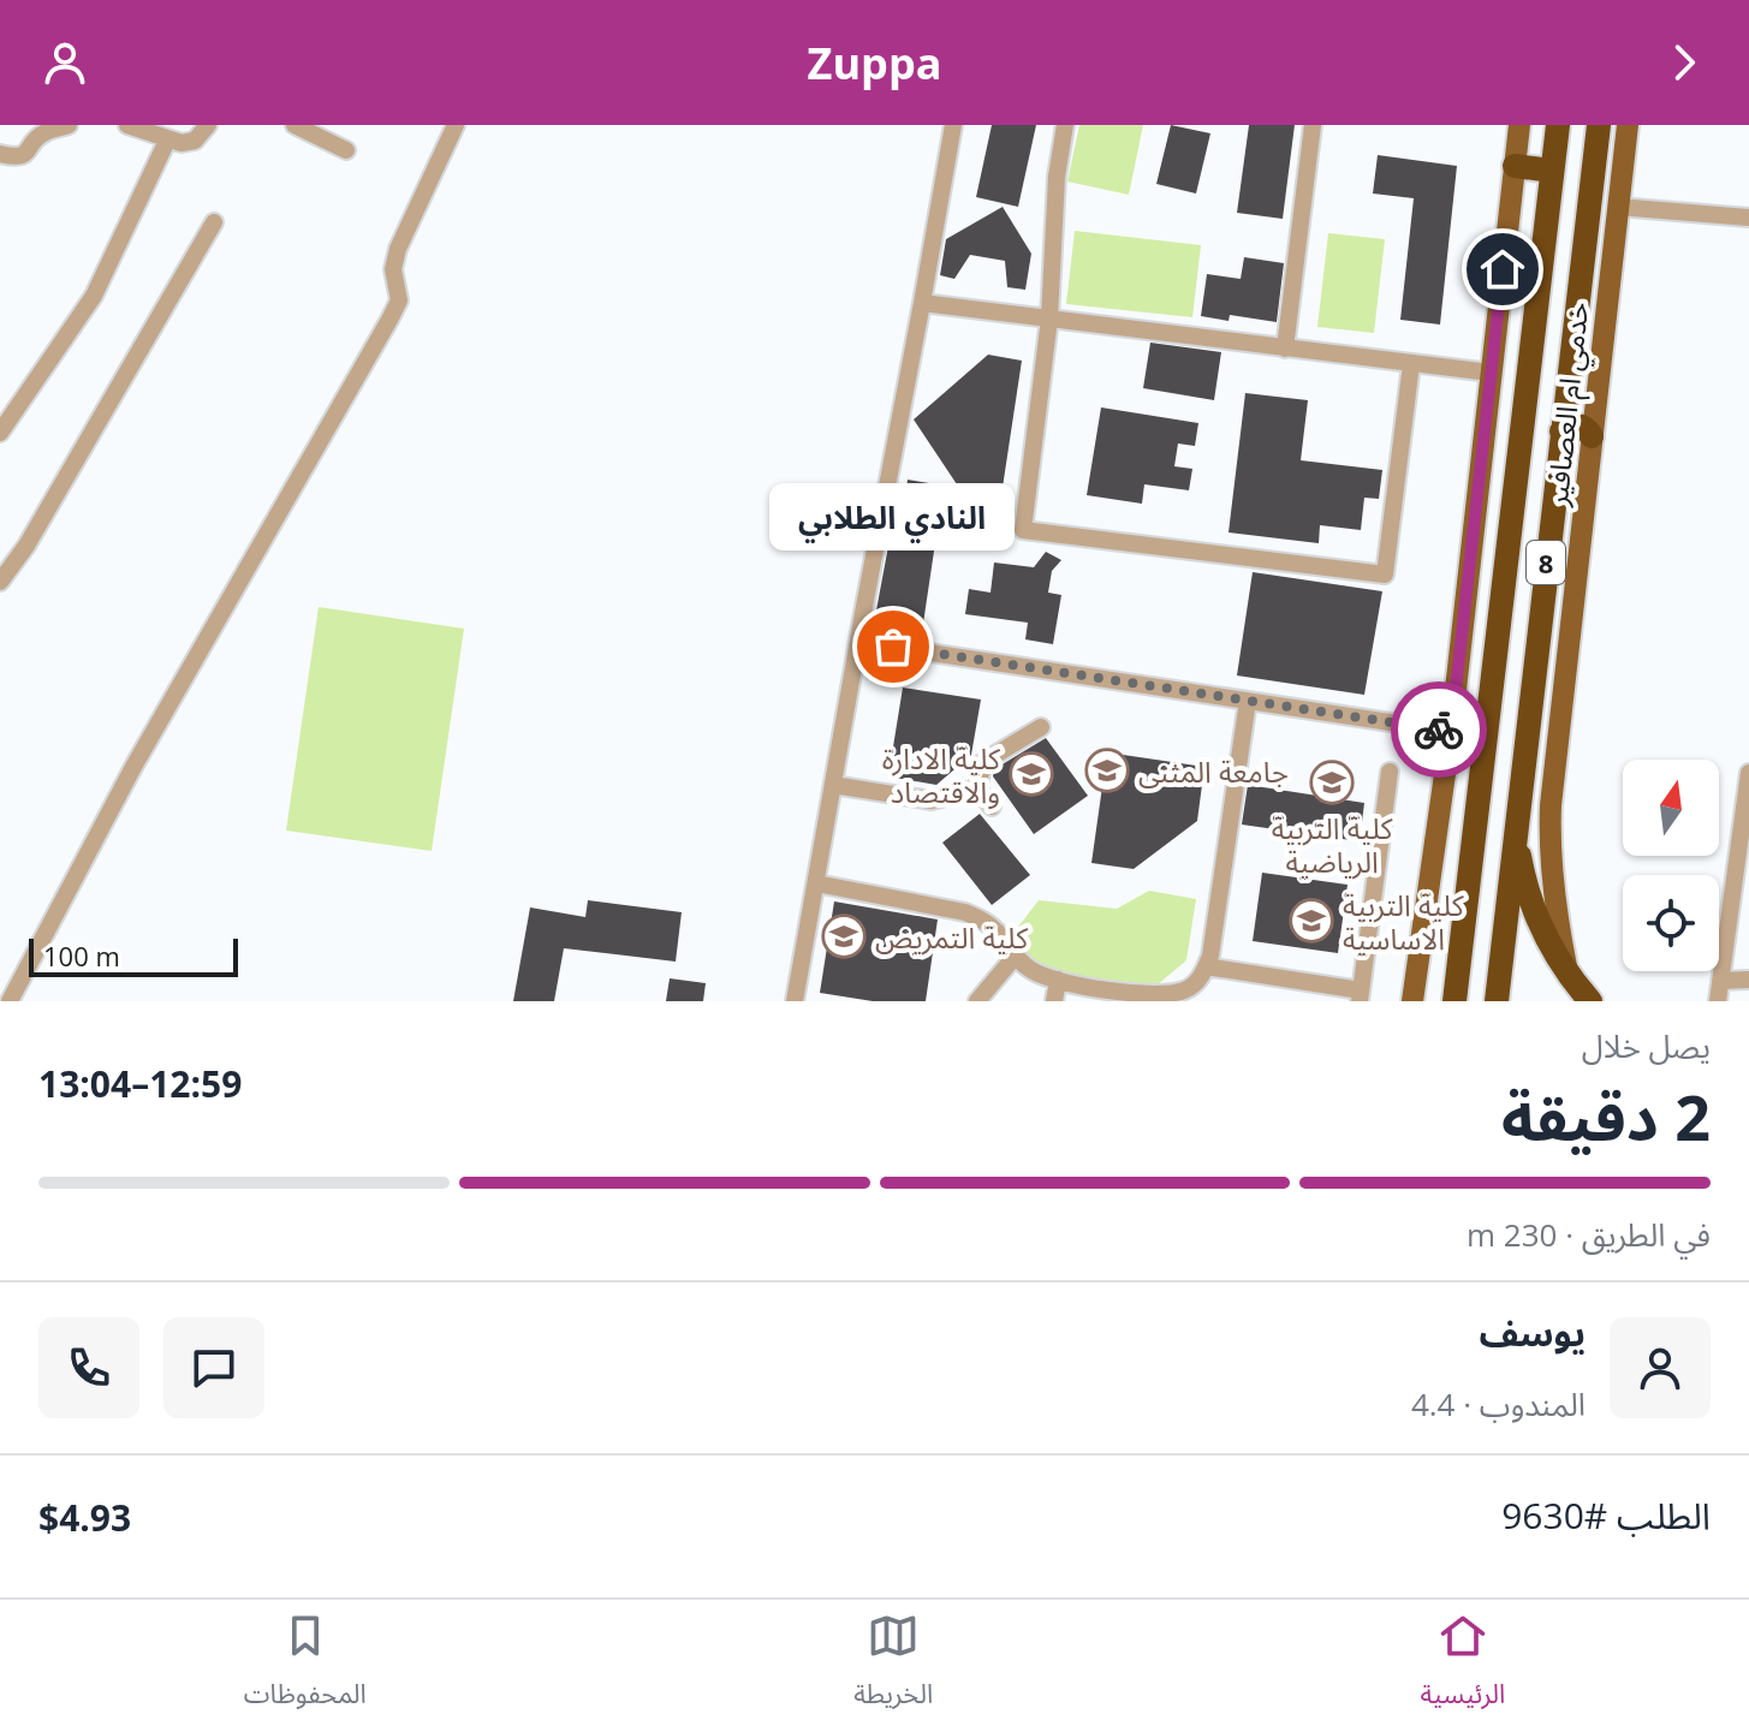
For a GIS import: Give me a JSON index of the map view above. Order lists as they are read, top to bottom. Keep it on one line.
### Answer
{"streets":{"highway":["8"],"main road":["خدمي ام العصافير"]},"crossings":[["خدمي ام العصافير","8"]],"places":{"other":["النادي الطلابي"],"school or university":["جامعة المثنى","كلية الادارة والاقتصاد","كلية التربية الرياضية","كلية التربية الاساسية","كلية التمريض"]},"scale_bar":"100 m","north":"top","page":{"header":"Zuppa","bubble":"النادي الطلابي","scale":"100 m","heading":["2 دقيقة","يصل خلال","12:59–13:04"],"panel":["يوسف","المندوب · 4.4","الطلب #9630","$4.93"],"bar":"في الطريق · 230 m","tabs":["الرئيسية","الخريطة","المحفوظات"]}}
